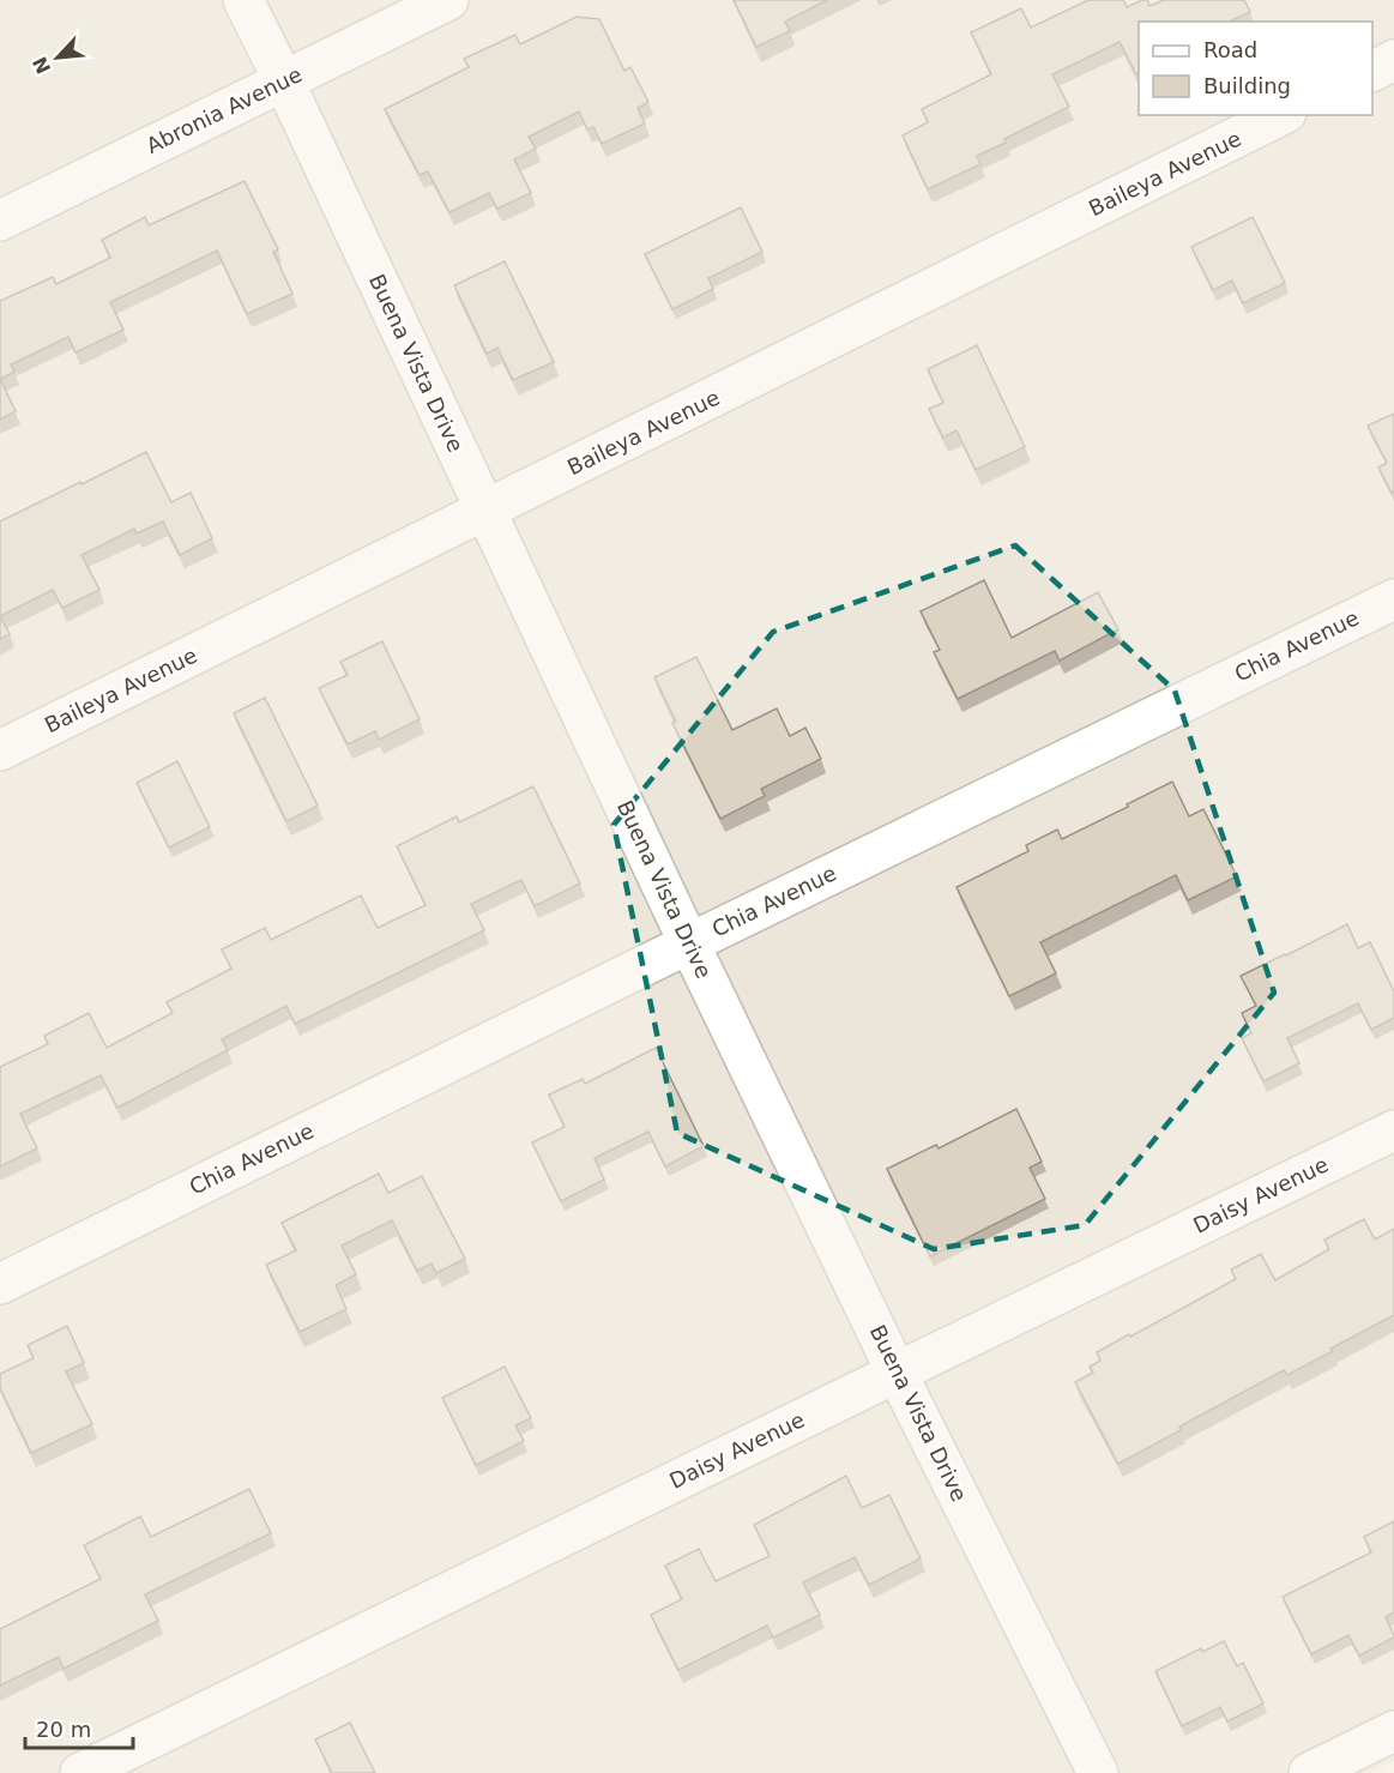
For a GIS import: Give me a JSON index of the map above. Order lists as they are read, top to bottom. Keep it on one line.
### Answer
{"streets":{"street":["Abronia Avenue","Baileya Avenue","Buena Vista Drive","Chia Avenue","Daisy Avenue"]},"crossings":[["Abronia Avenue","Buena Vista Drive"],["Baileya Avenue","Buena Vista Drive"],["Buena Vista Drive","Chia Avenue"],["Buena Vista Drive","Daisy Avenue"]],"legend":["Road","Building"],"scale_bar":"20 m","north":"bottom left"}
